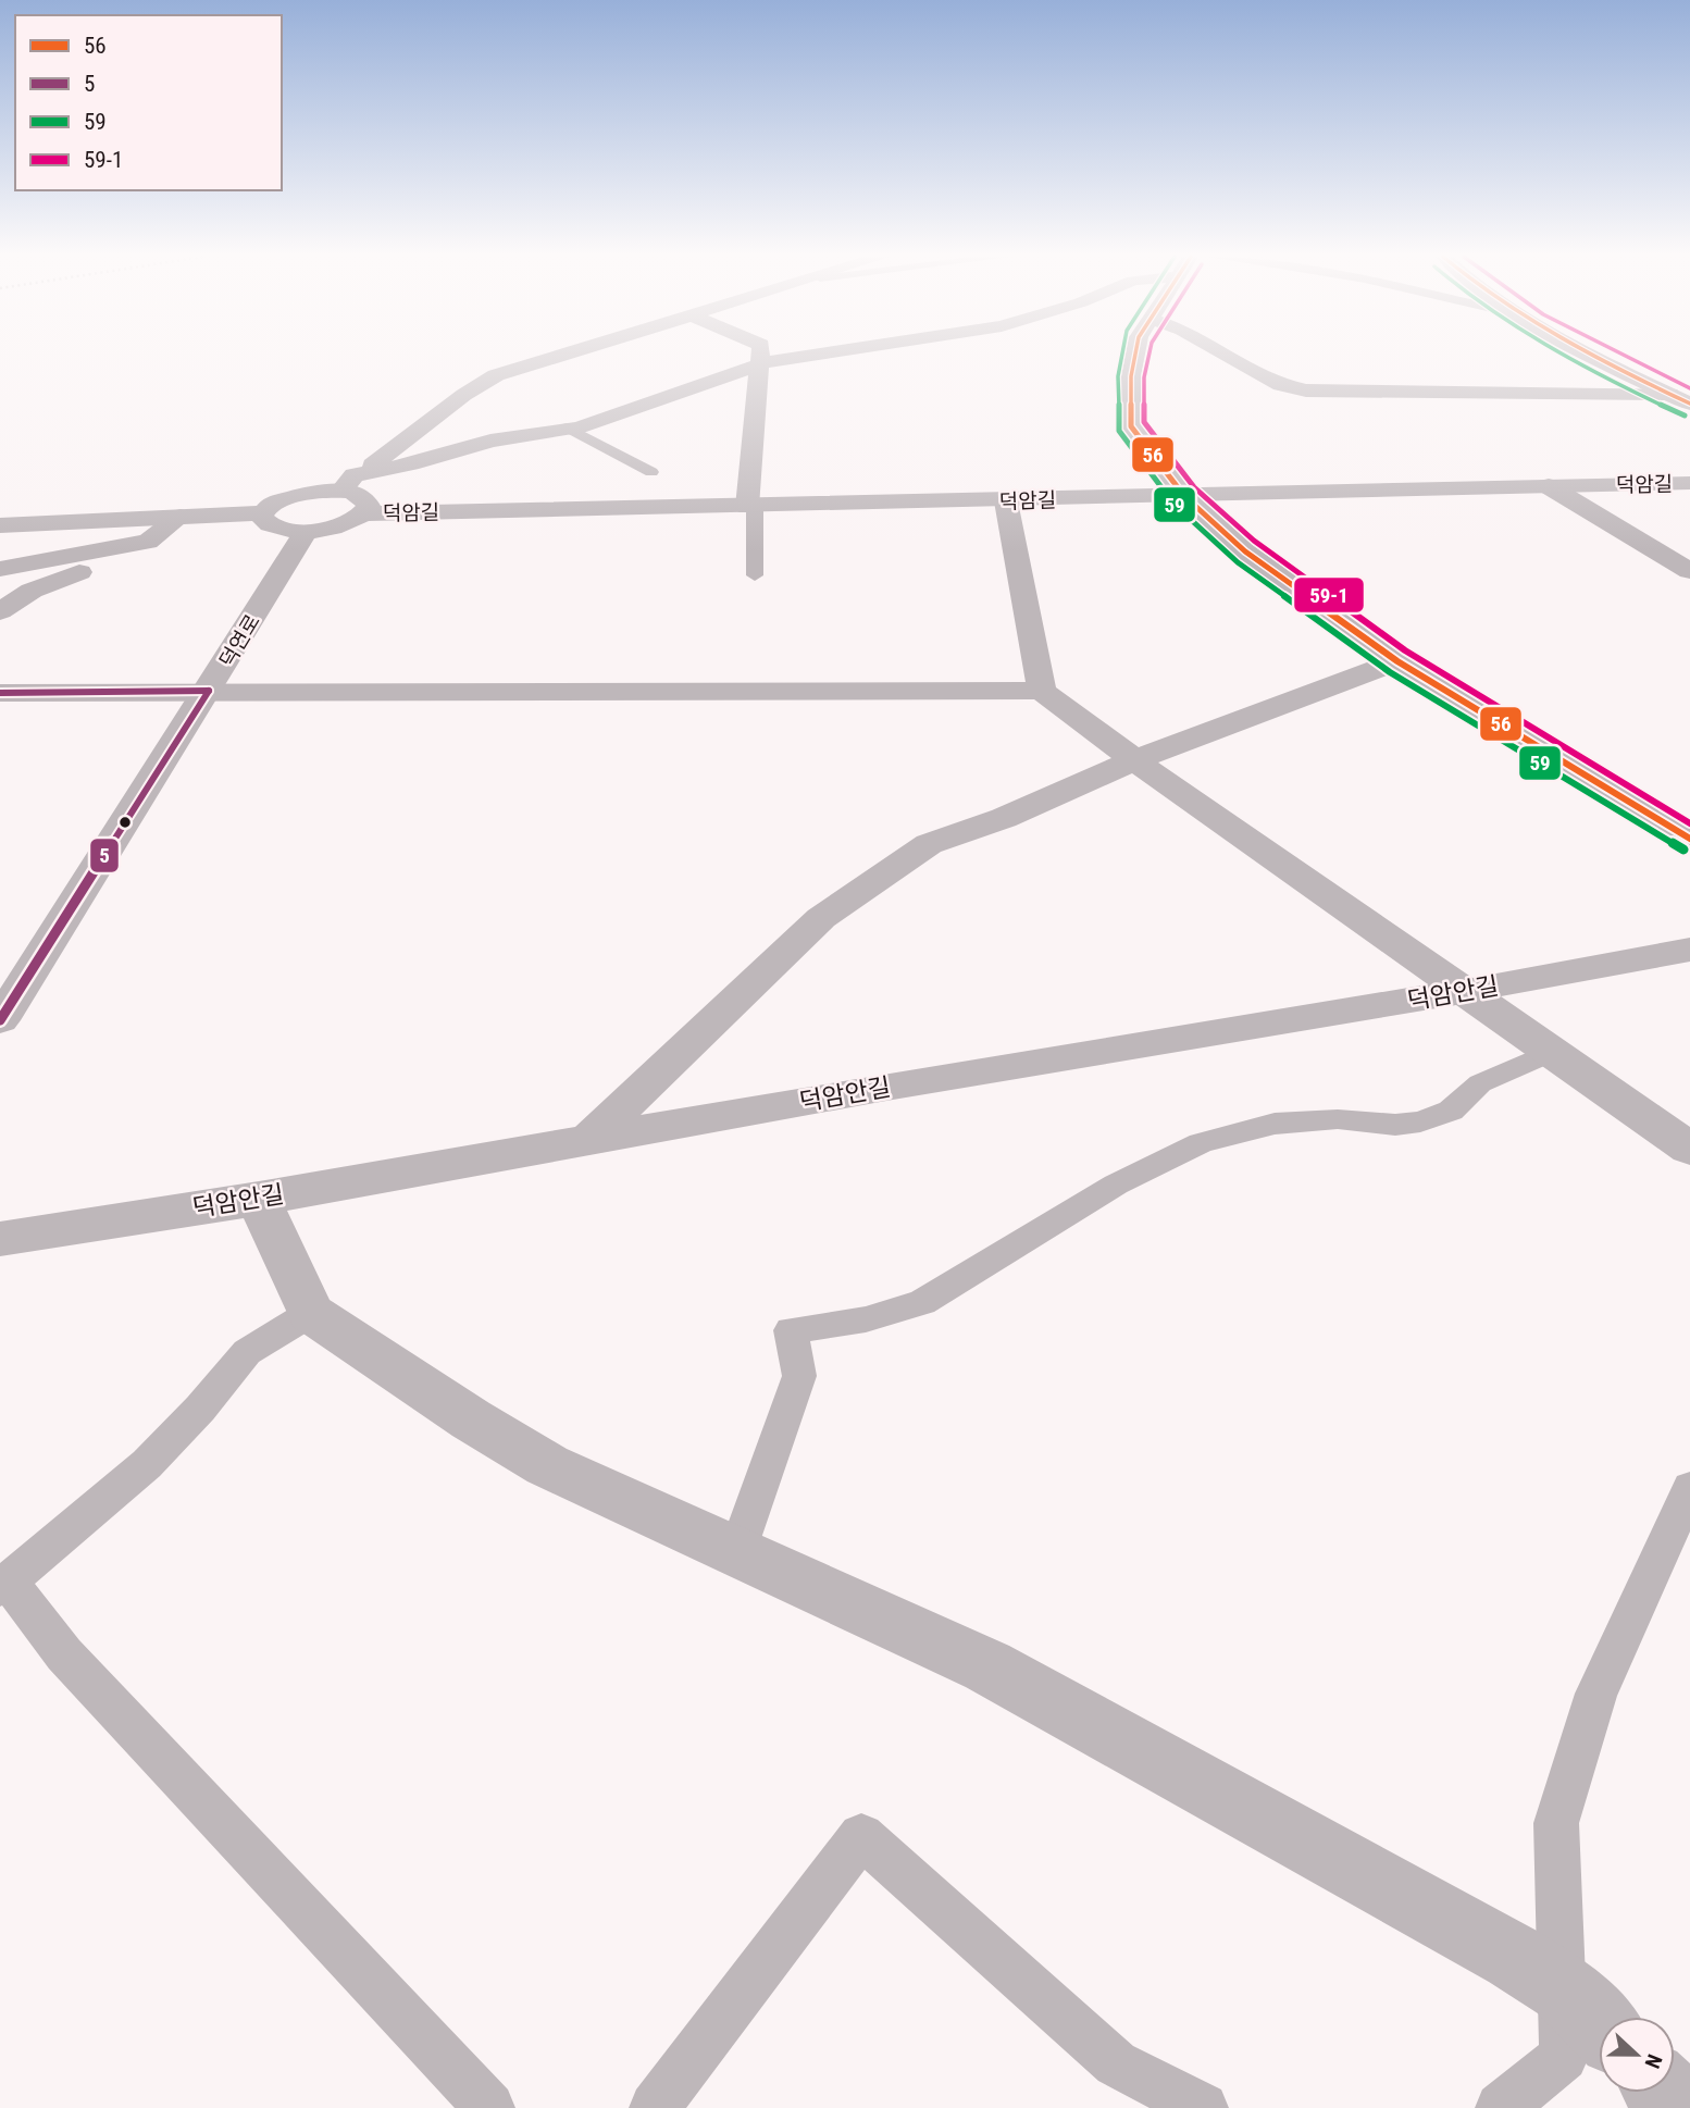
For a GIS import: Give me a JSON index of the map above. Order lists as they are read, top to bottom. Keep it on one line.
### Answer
{"streets":{"street":["덕암길","덕연로","덕암안길"]},"lines":["transit line 56","transit line 59","transit line 59-1","transit line 5"],"legend":["56","5","59","59-1"],"north":"right"}
